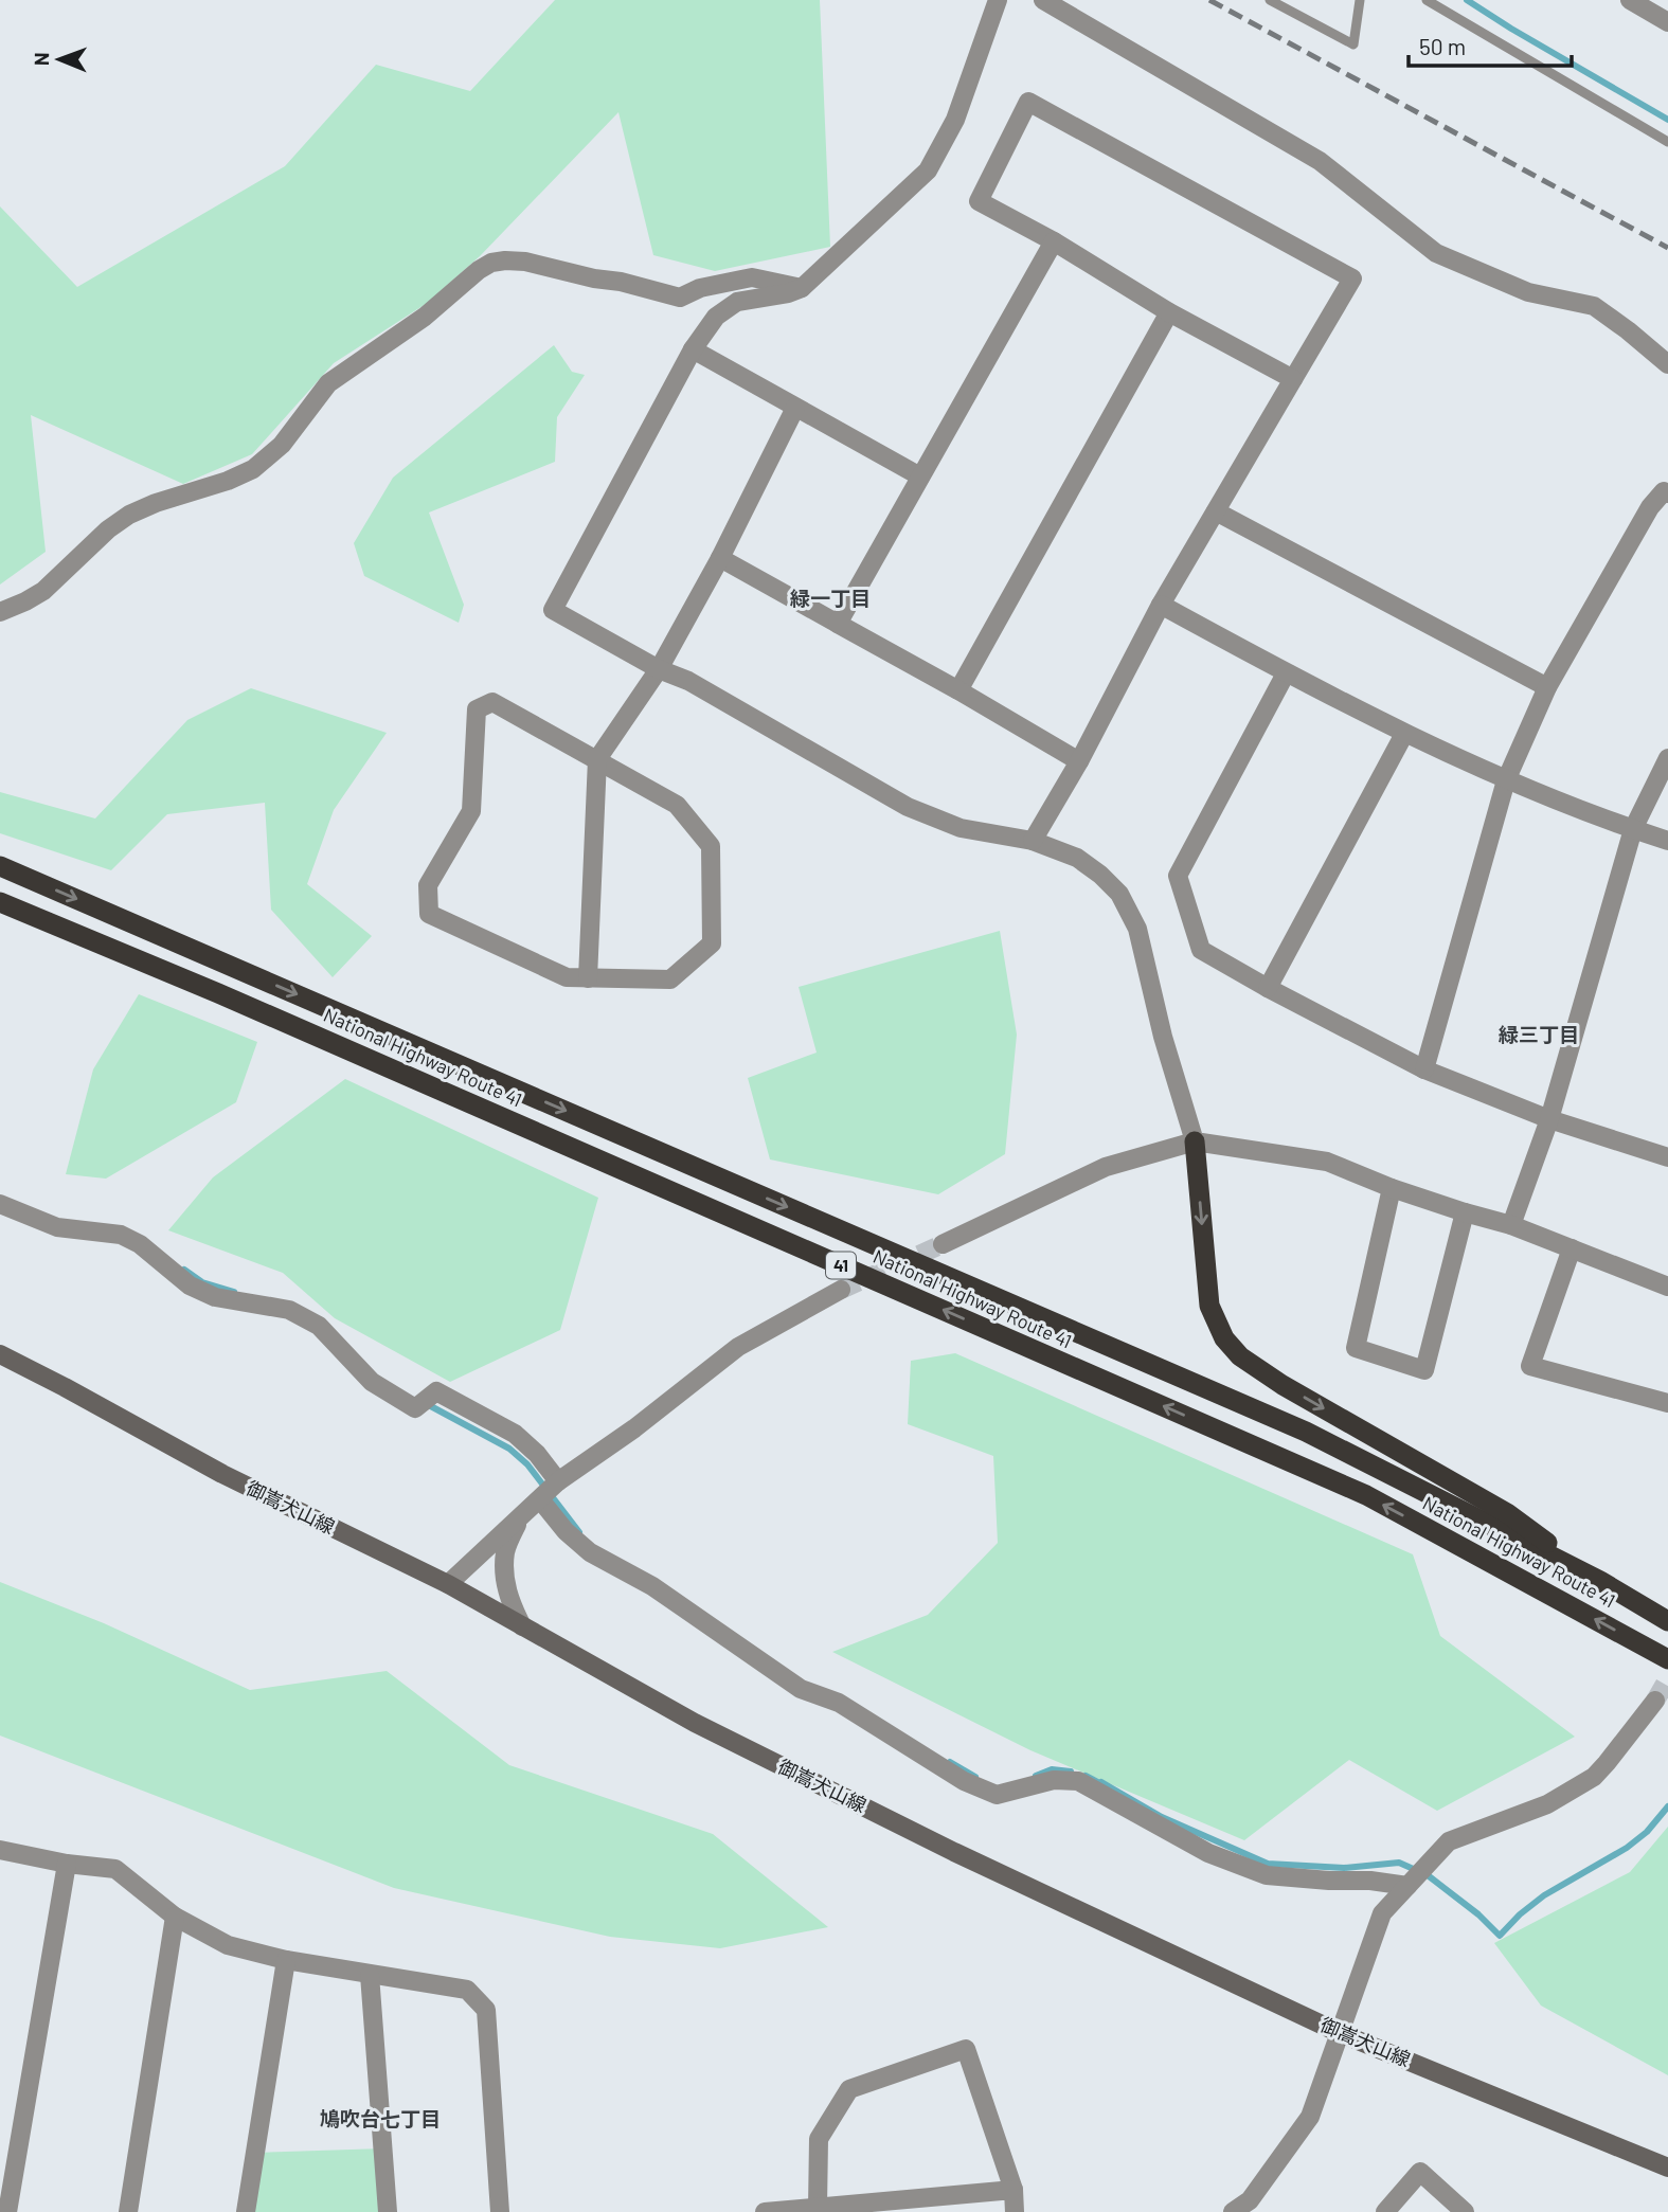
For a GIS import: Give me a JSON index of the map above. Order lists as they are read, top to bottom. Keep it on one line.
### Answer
{"streets":{"highway":["National Highway Route 41","41"],"main road":["御嵩犬山線"]},"districts":["緑一丁目","緑三丁目","鳩吹台七丁目"],"scale_bar":"50 m","north":"left"}
